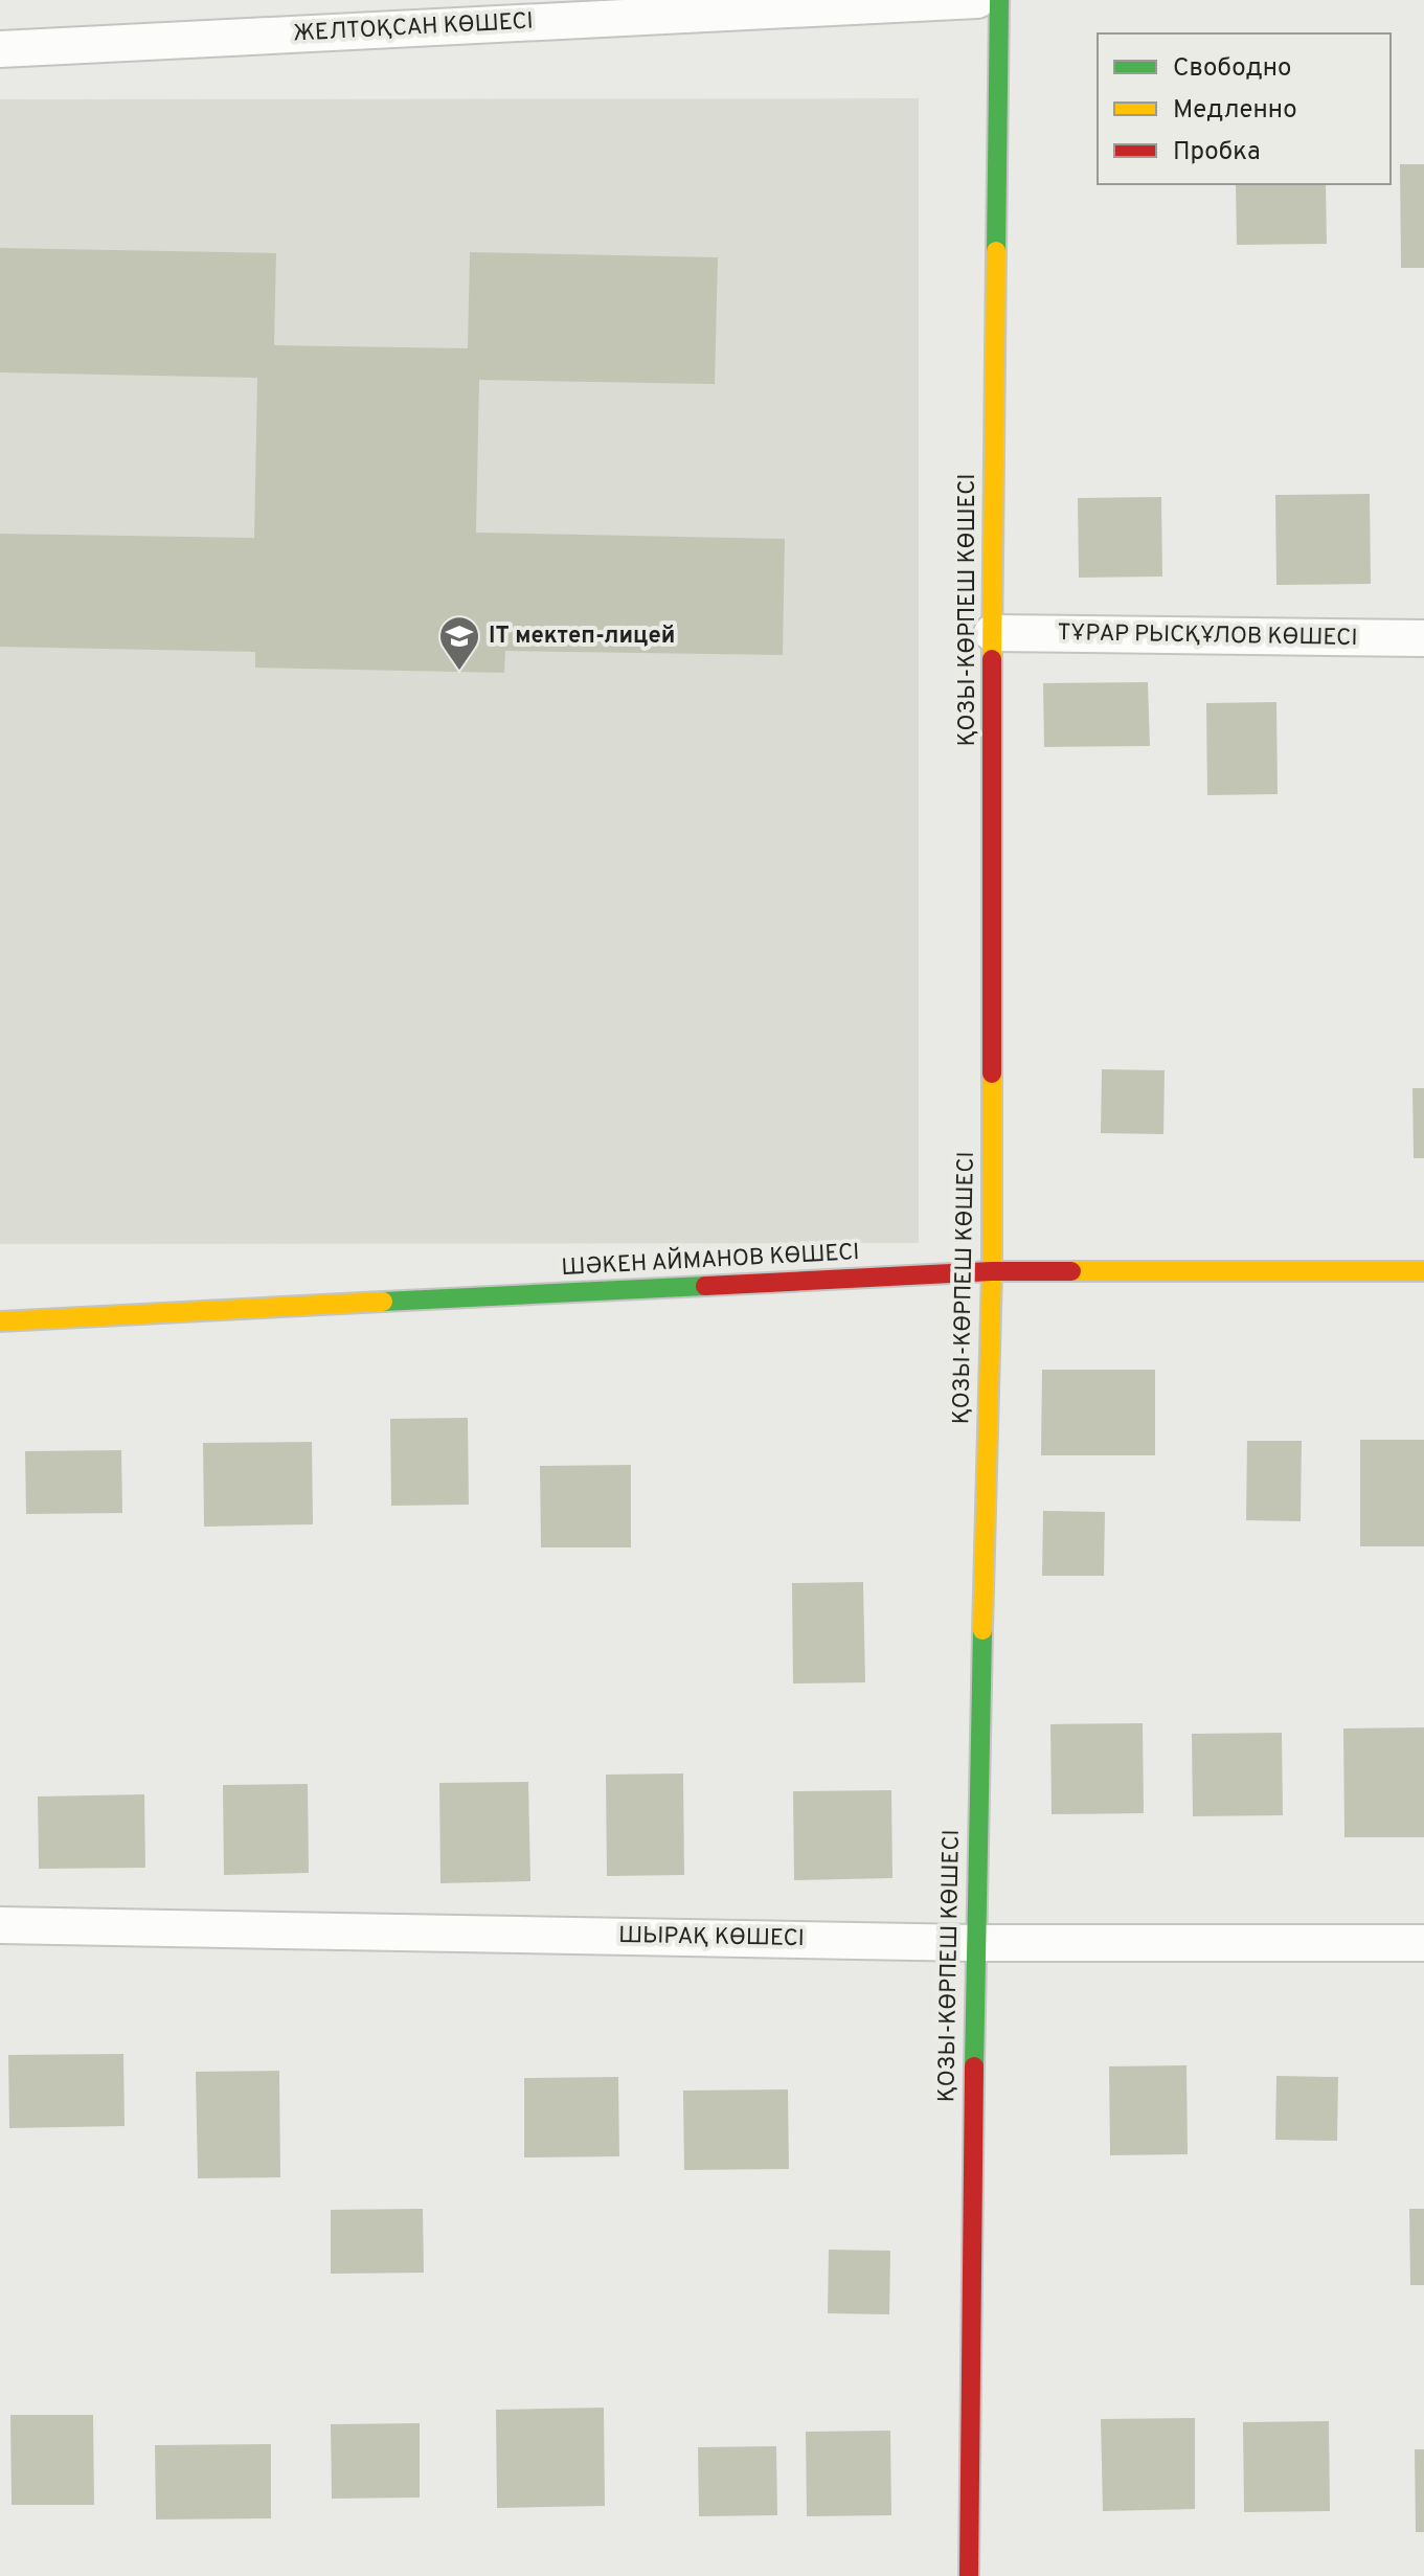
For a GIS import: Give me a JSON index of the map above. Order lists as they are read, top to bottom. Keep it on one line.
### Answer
{"streets":{"street":["ЖЕЛТОҚСАН КӨШЕСІ","ҚОЗЫ-КӨРПЕШ КӨШЕСІ","ТҰРАР РЫСҚҰЛОВ КӨШЕСІ","ШӘКЕН АЙМАНОВ КӨШЕСІ","ШЫРАҚ КӨШЕСІ"]},"crossings":[["ҚОЗЫ-КӨРПЕШ КӨШЕСІ","ТҰРАР РЫСҚҰЛОВ КӨШЕСІ"],["ҚОЗЫ-КӨРПЕШ КӨШЕСІ","ШӘКЕН АЙМАНОВ КӨШЕСІ"],["ҚОЗЫ-КӨРПЕШ КӨШЕСІ","ШЫРАҚ КӨШЕСІ"]],"places":{"school or university":["IT мектеп-лицей"]},"legend":["Свободно","Медленно","Пробка"]}
